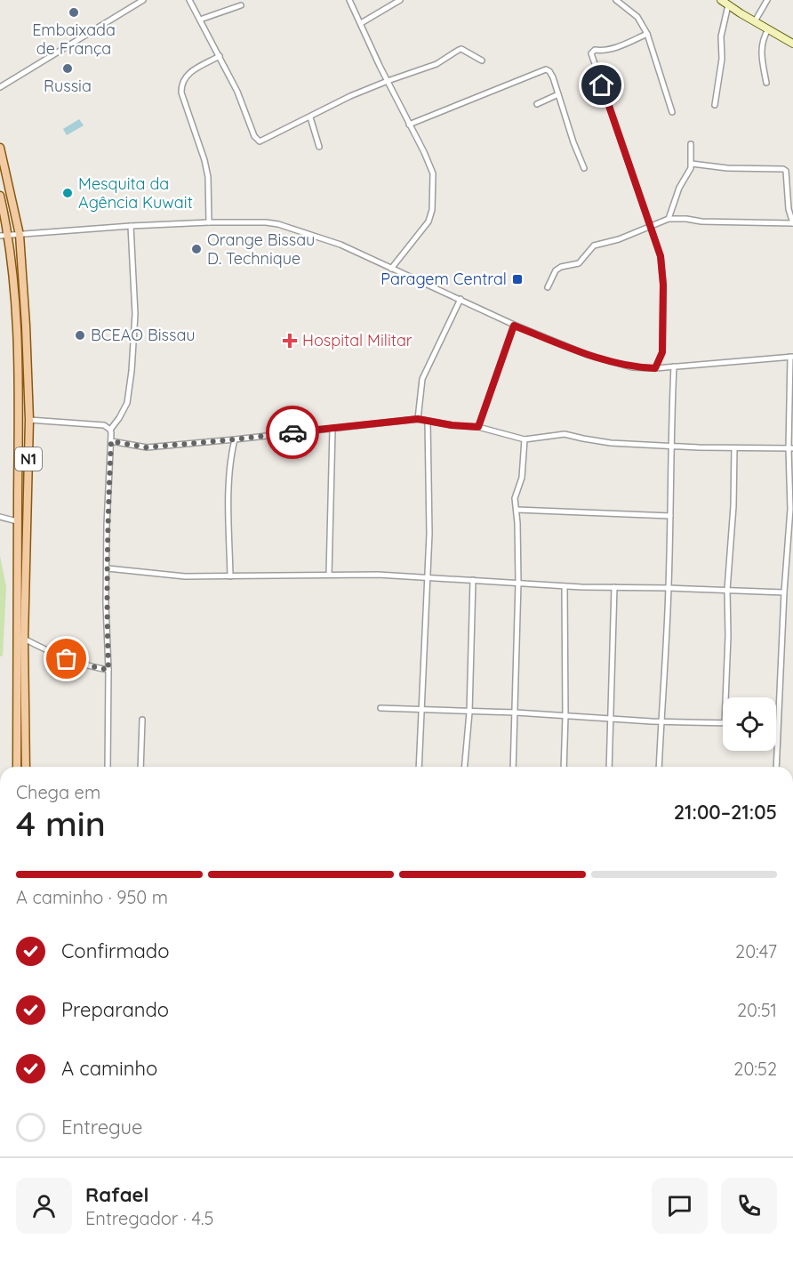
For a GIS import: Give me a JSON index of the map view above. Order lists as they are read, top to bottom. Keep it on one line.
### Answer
{"streets":{"main road":["N1"]},"places":{"other":["Embaixada de França","Russia","Mesquita da Agência Kuwait","Orange Bissau D. Technique","BCEAO Bissau"],"transit":["Paragem Central"],"health":["Hospital Militar"]},"page":{"heading":["4 min","Chega em","21:00–21:05"],"panel":["Rafael","Entregador · 4.5"],"bar":"A caminho · 950 m","list":[["Confirmado","20:47"],["Preparando","20:51"],["A caminho","20:52"],"Entregue"]}}
